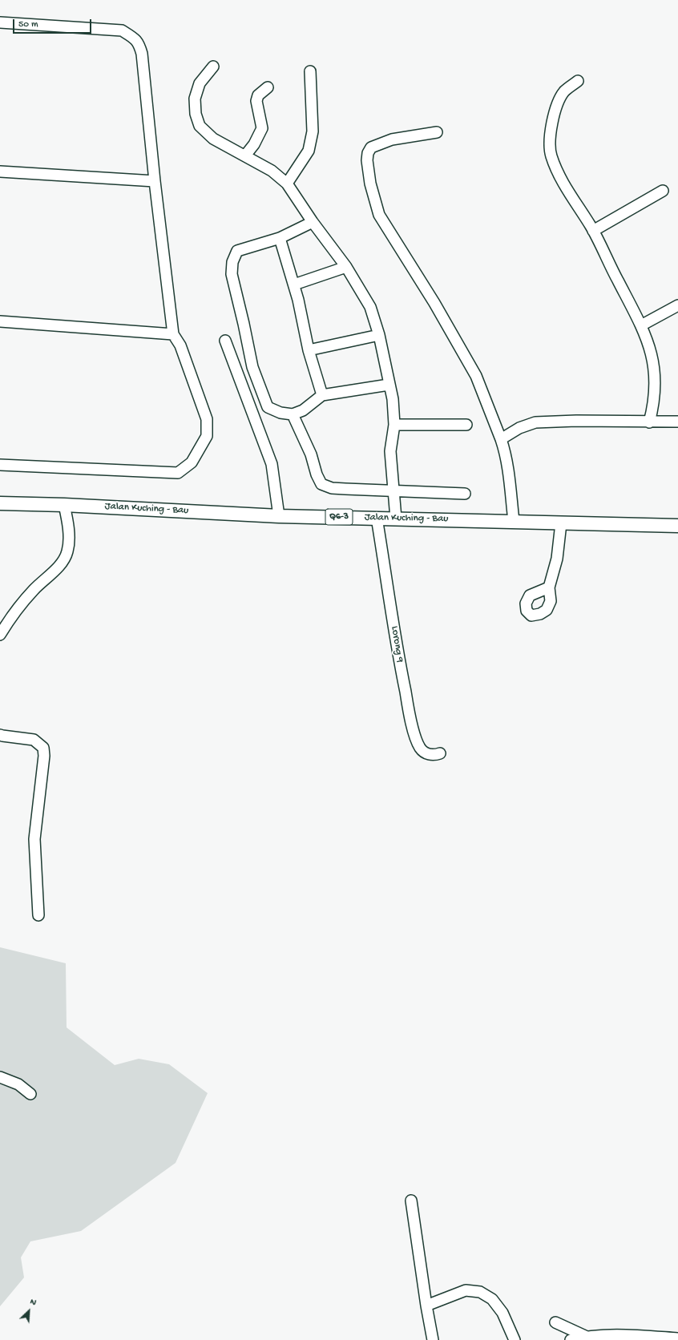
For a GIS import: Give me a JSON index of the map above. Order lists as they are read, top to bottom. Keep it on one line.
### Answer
{"streets":{"main road":["Jalan Kuching - Bau","Q6-3"],"street":["Lorong 9"]},"crossings":[["Jalan Kuching - Bau","Lorong 9"]],"scale_bar":"50 m","north":"top right"}
